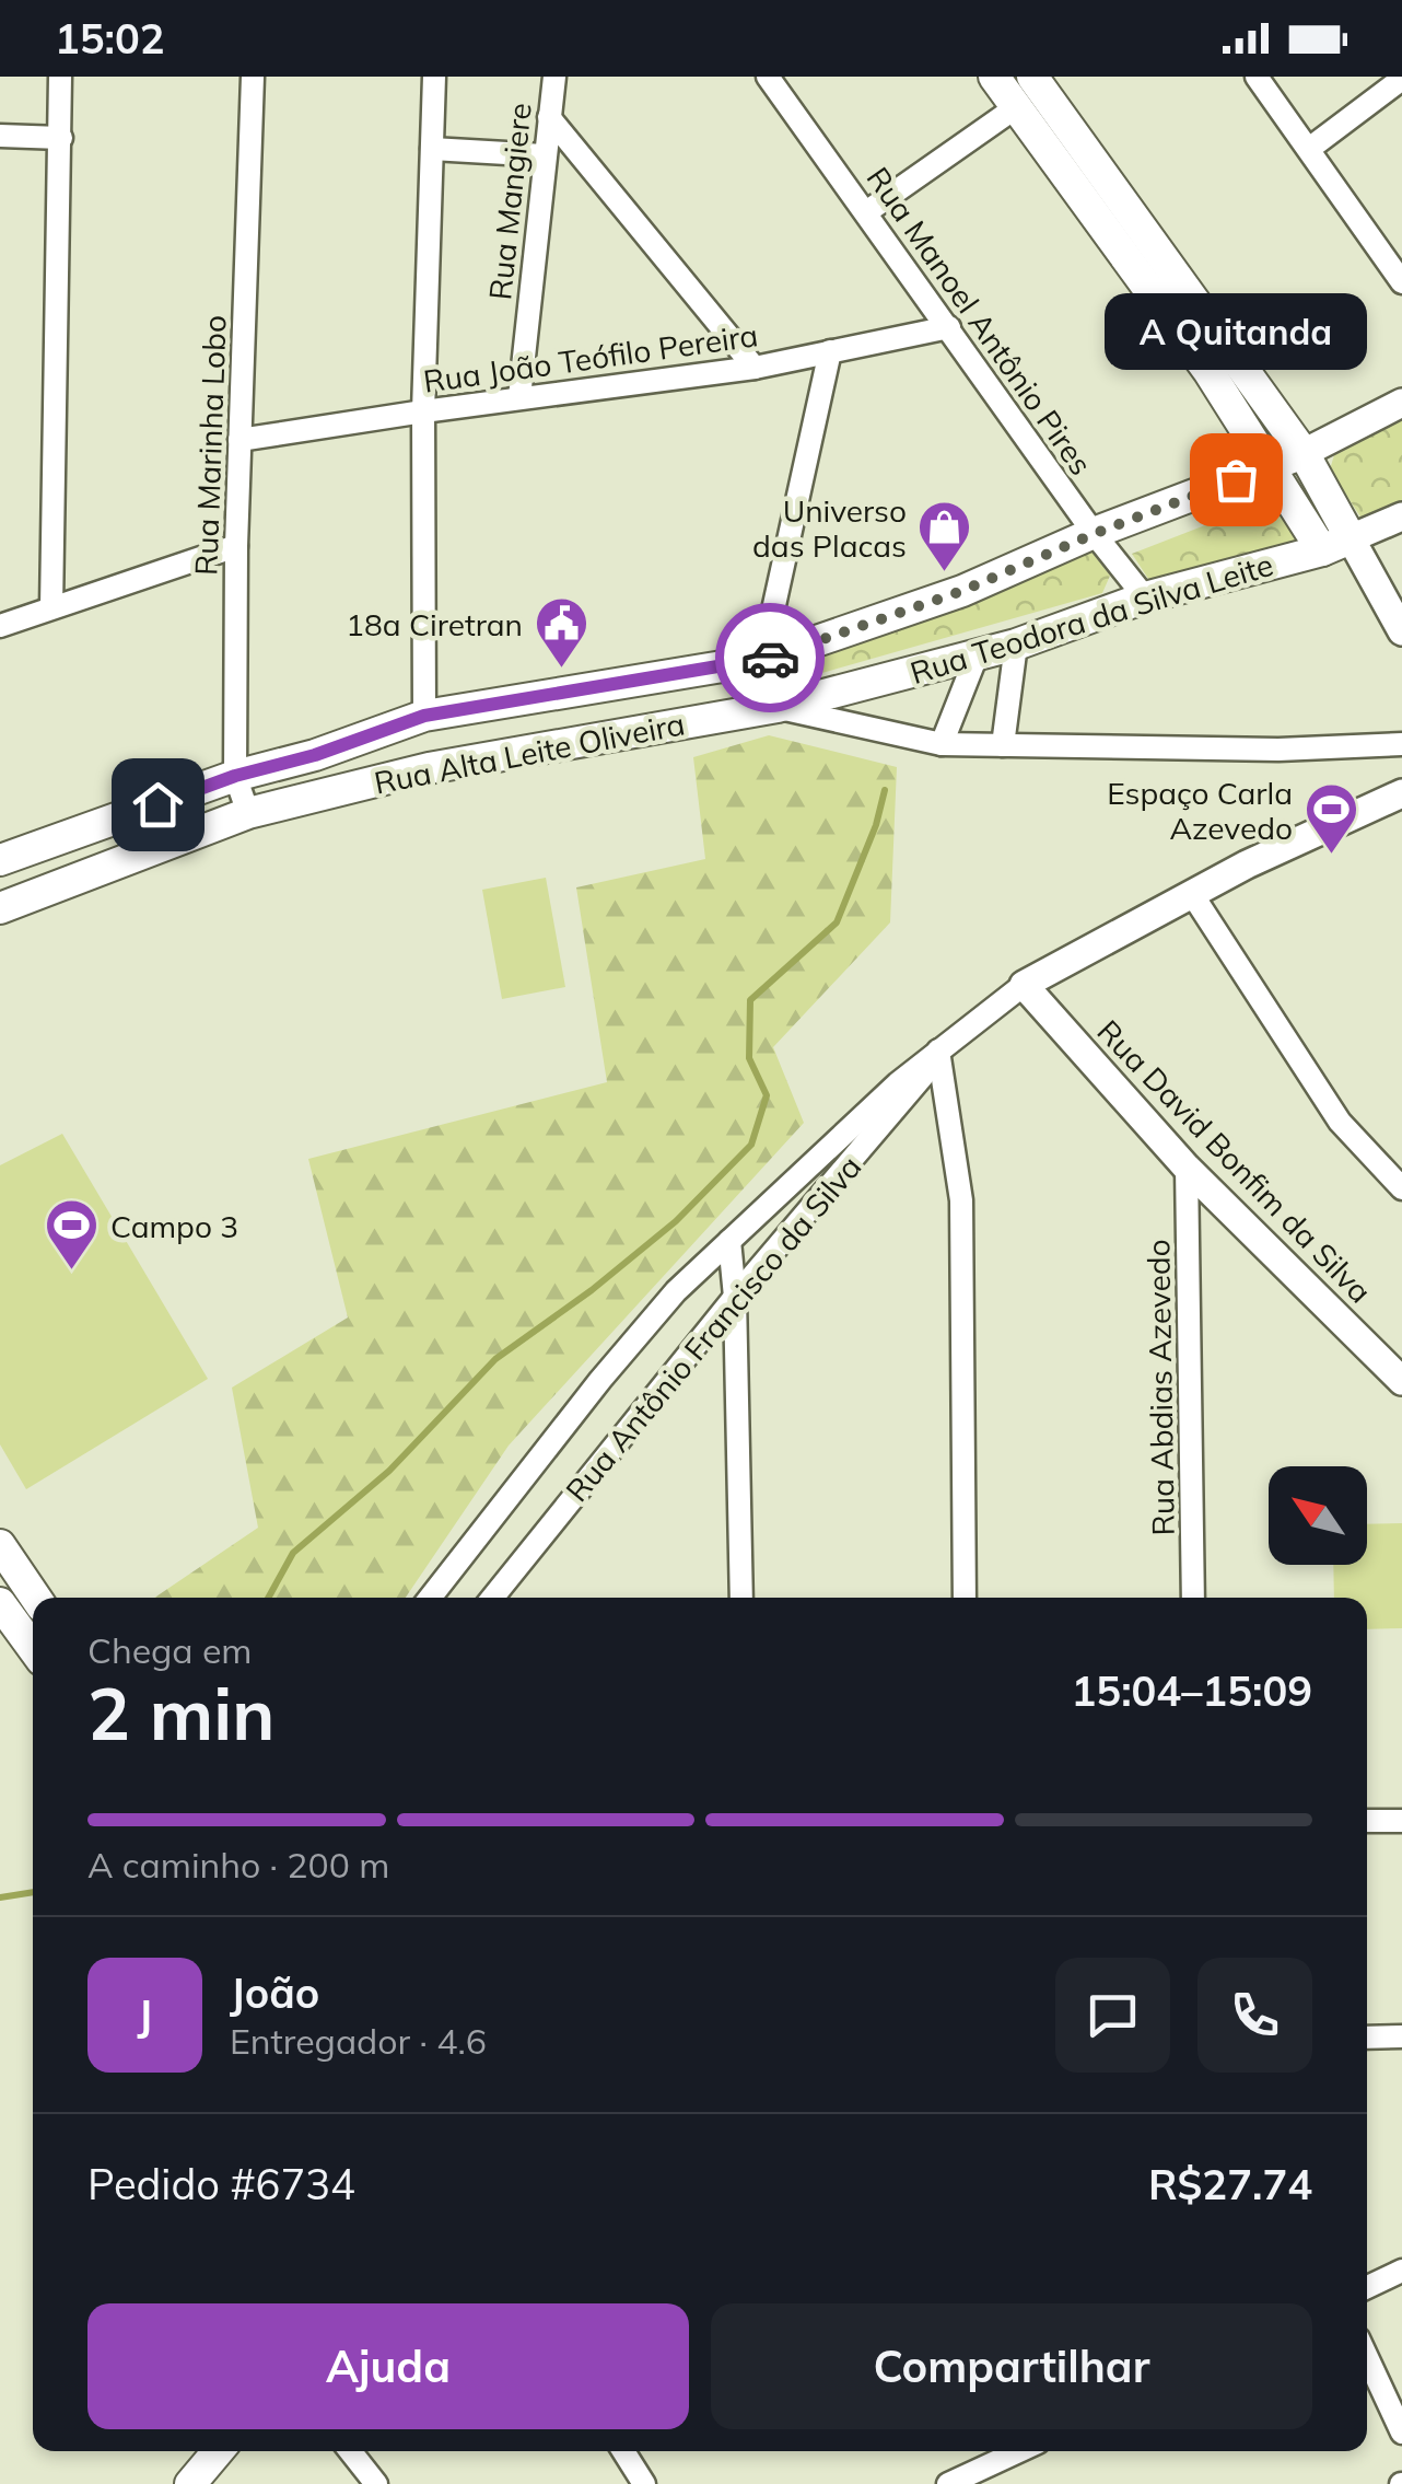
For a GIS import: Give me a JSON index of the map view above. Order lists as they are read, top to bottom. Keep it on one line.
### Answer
{"streets":{"main road":["Rua Teodora da Silva Leite","Rua Alta Leite Oliveira"],"street":["Rua Mangiere","Rua Manoel Antônio Pires","Rua João Teófilo Pereira","Rua Marinha Lobo","Rua David Bonfim da Silva","Rua Antônio Francisco da Silva","Rua Abdias Azevedo"]},"crossings":[["Rua Mangiere","Rua João Teófilo Pereira"],["Rua Manoel Antônio Pires","Rua João Teófilo Pereira"],["Rua Manoel Antônio Pires","Rua Teodora da Silva Leite"],["Rua João Teófilo Pereira","Rua Marinha Lobo"],["Rua Marinha Lobo","Rua Alta Leite Oliveira"],["Rua Teodora da Silva Leite","Rua Alta Leite Oliveira"],["Rua David Bonfim da Silva","Rua Antônio Francisco da Silva"],["Rua David Bonfim da Silva","Rua Abdias Azevedo"]],"places":{"other":["A Quitanda"],"shop":["Universo das Placas"],"public building":["18a Ciretran"],"sports":["Espaço Carla Azevedo","Campo 3"]},"north":"top left","page":{"status":"15:02","bubble":"A Quitanda","heading":["2 min","Chega em","15:04–15:09"],"panel":["João","Entregador · 4.6","Pedido #6734","R$27.74"],"bar":"A caminho · 200 m","round":"J","buttons":["Ajuda","Compartilhar"]}}
